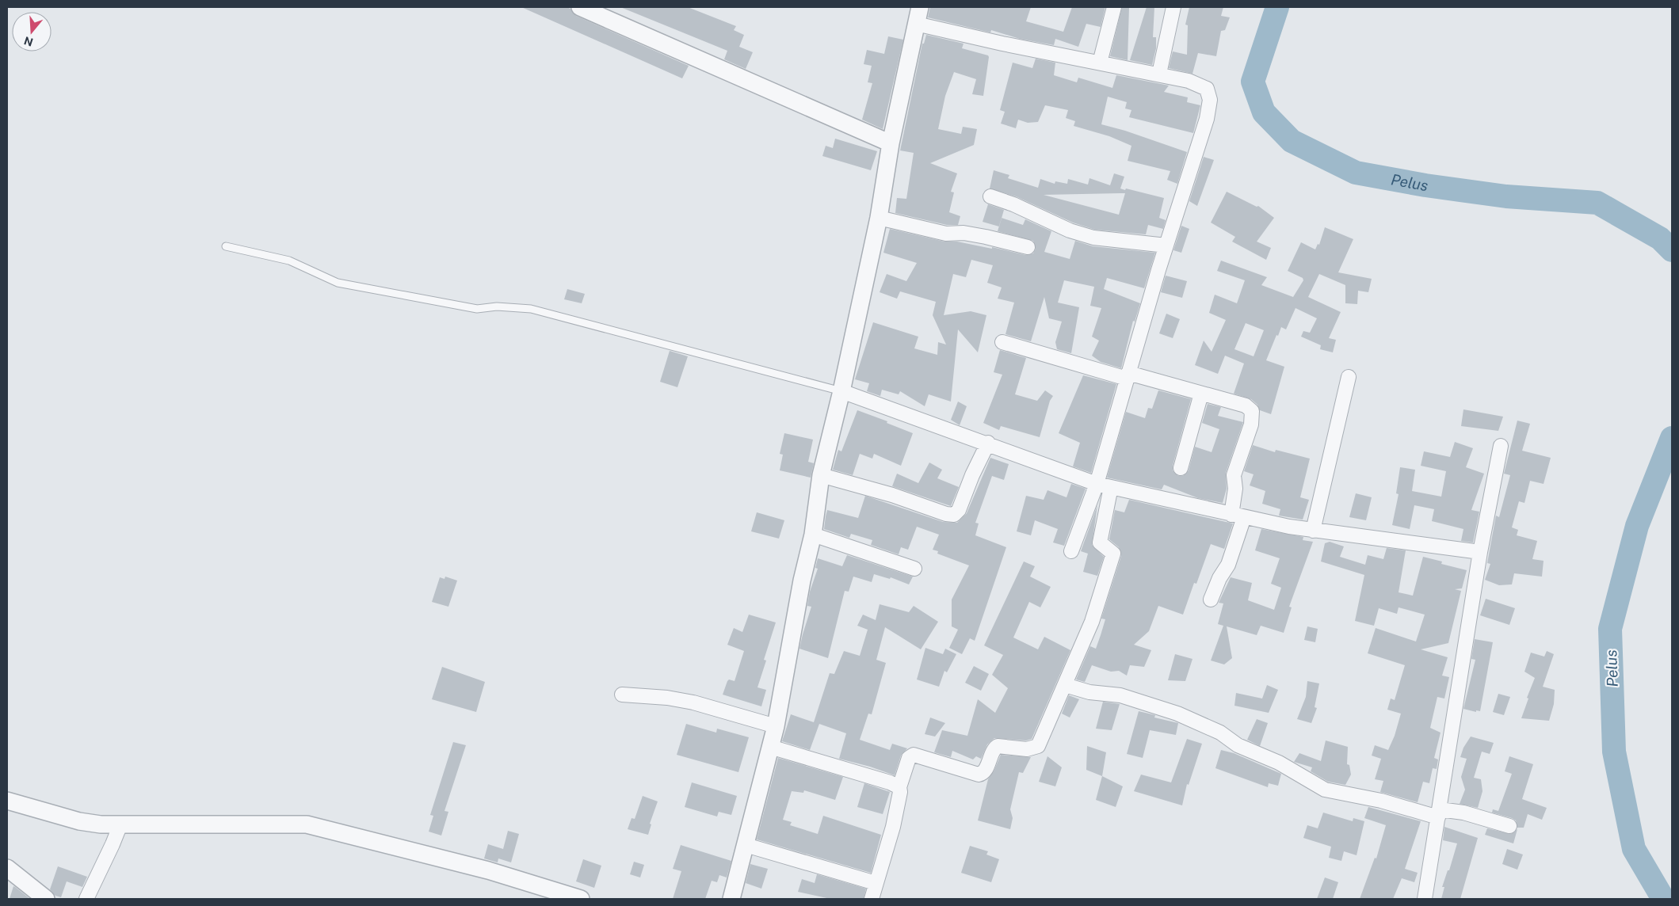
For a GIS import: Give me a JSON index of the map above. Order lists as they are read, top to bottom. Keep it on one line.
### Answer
{"water":["Pelus"],"north":"bottom"}
